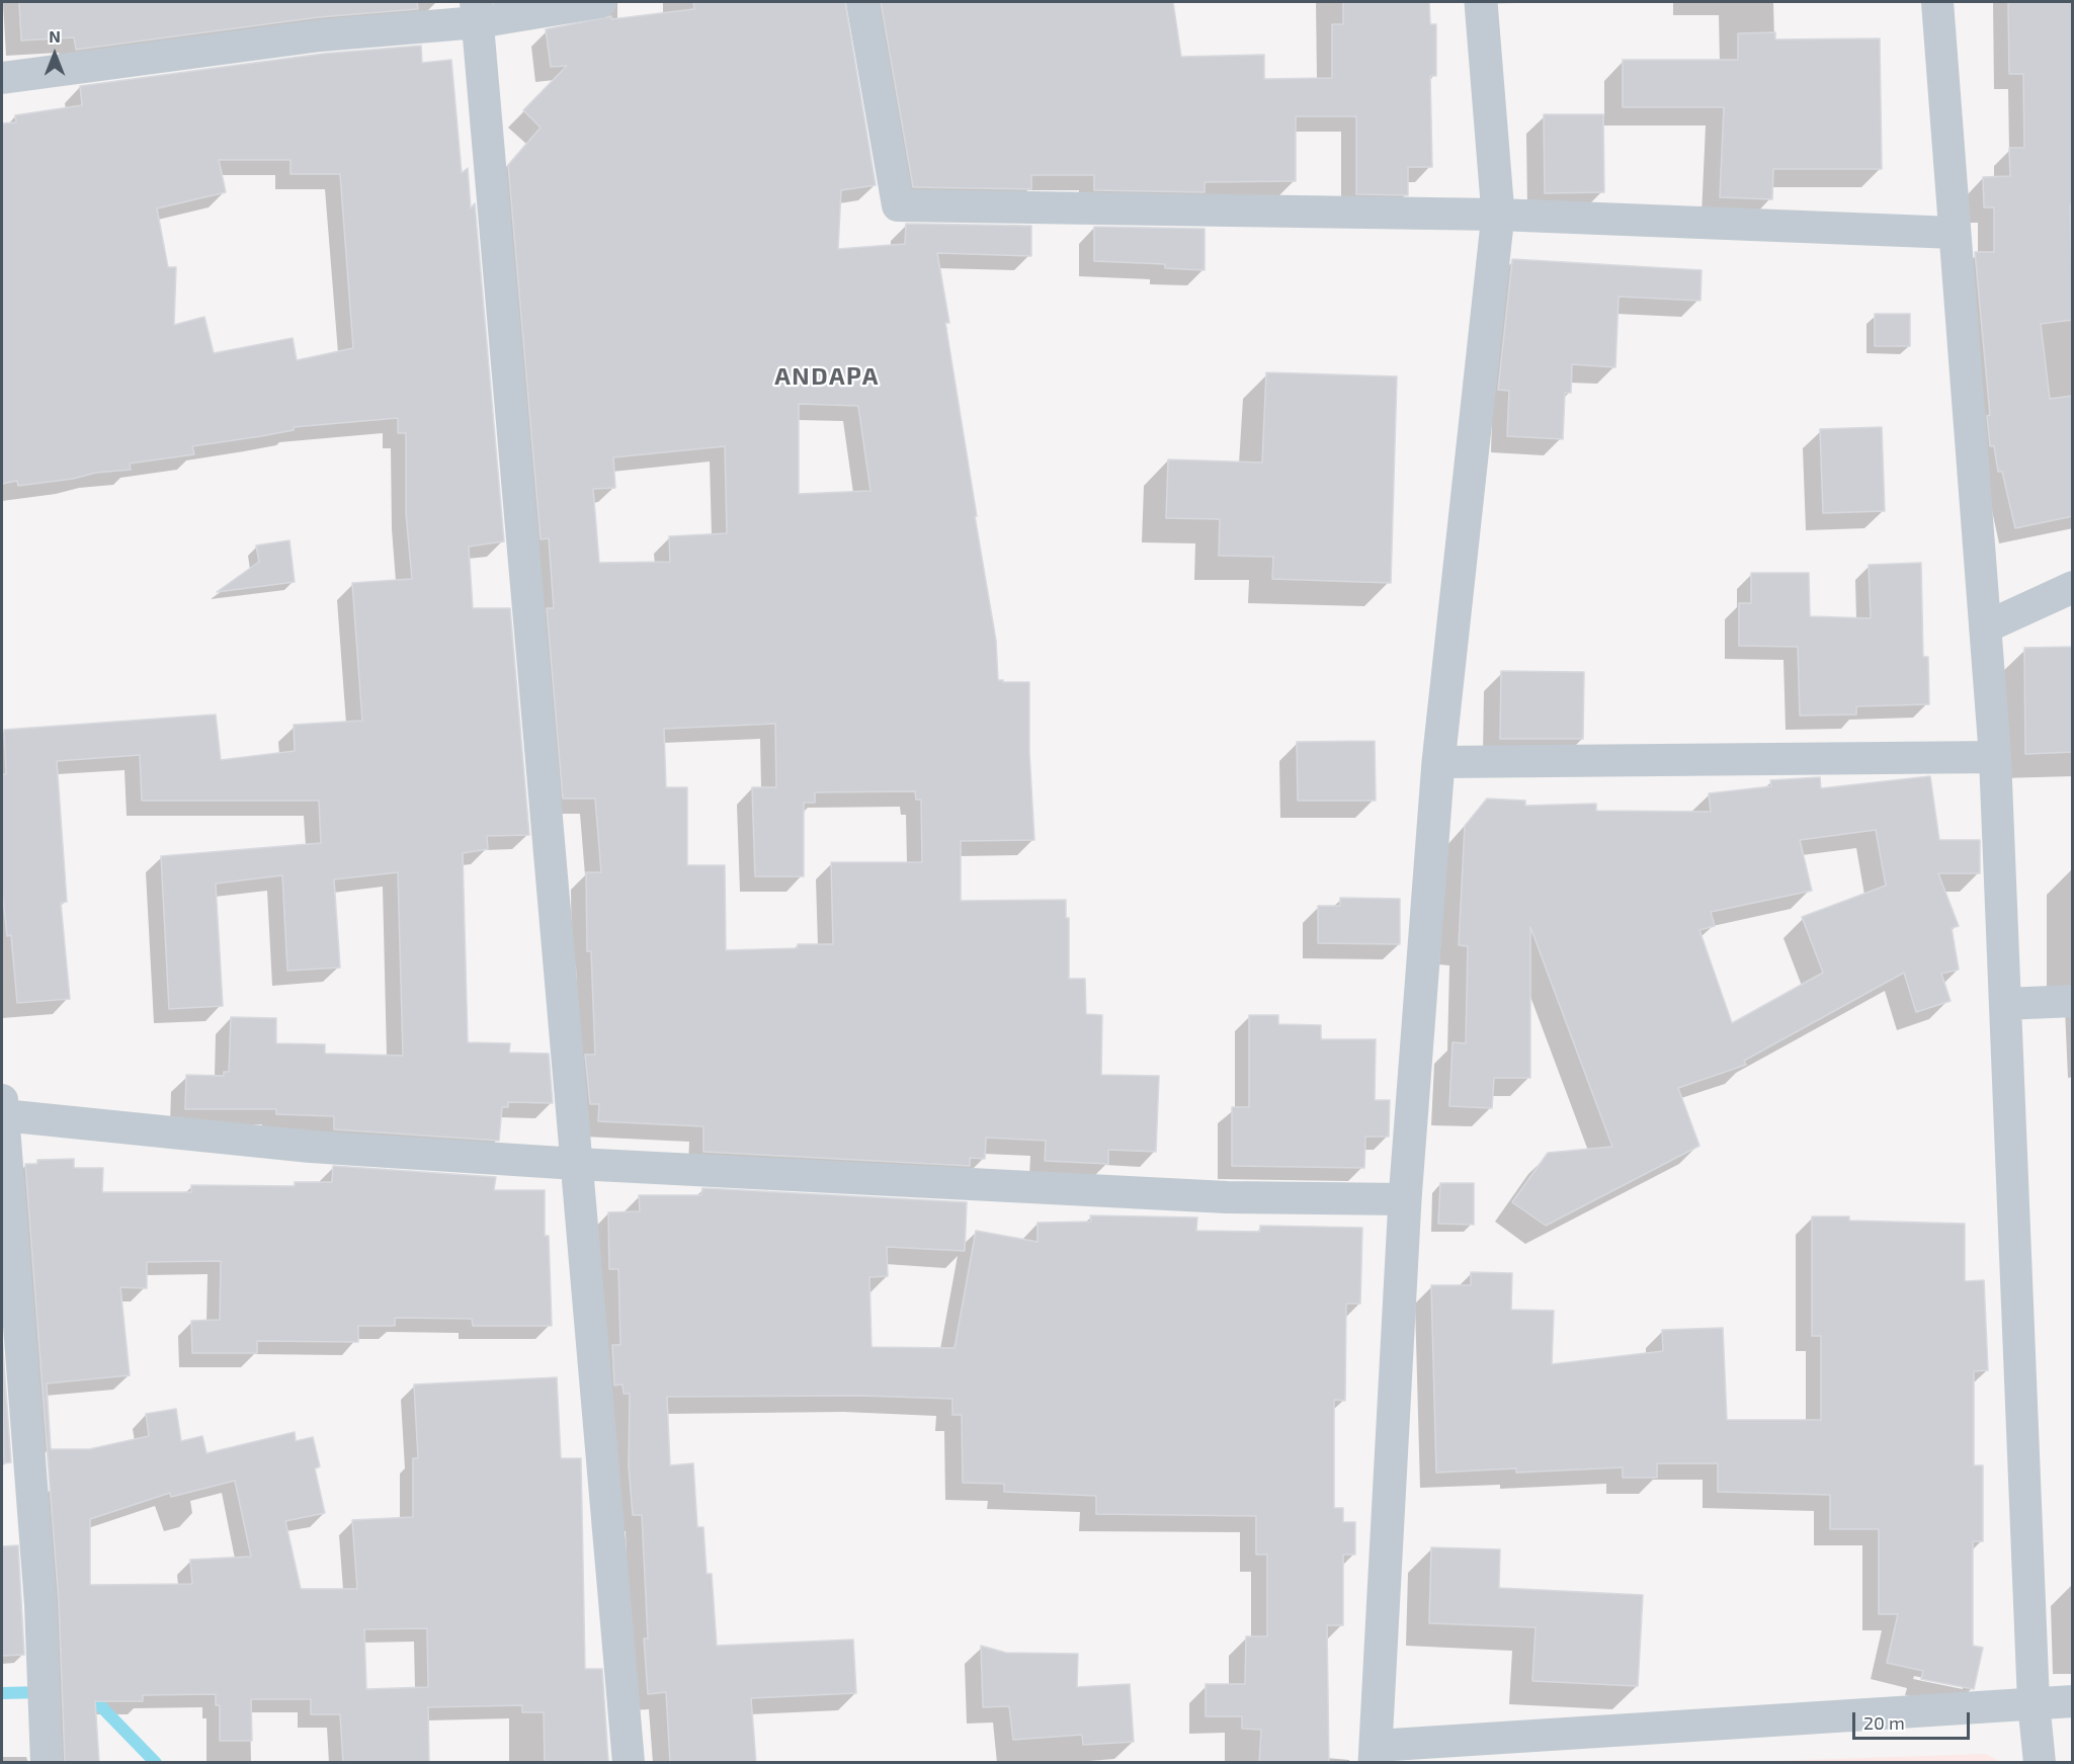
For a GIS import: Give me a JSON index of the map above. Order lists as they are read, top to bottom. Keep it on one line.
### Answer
{"districts":["ANDAPA"],"scale_bar":"20 m","north":"top"}
